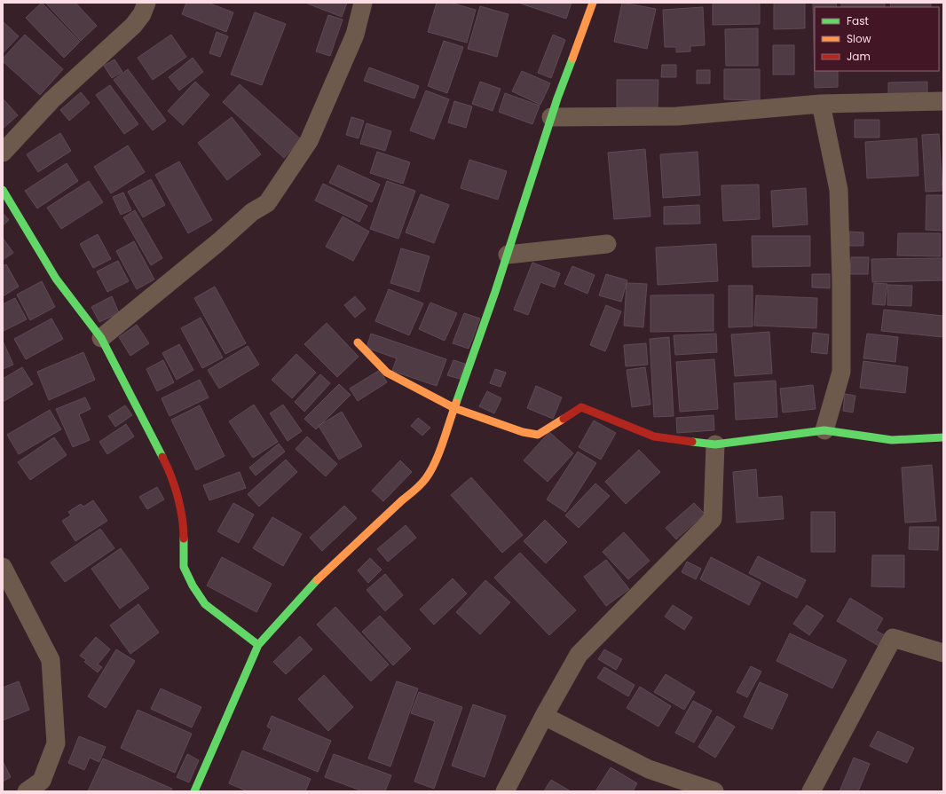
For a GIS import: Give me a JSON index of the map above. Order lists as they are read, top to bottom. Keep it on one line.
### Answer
{"legend":["Fast","Slow","Jam"]}
